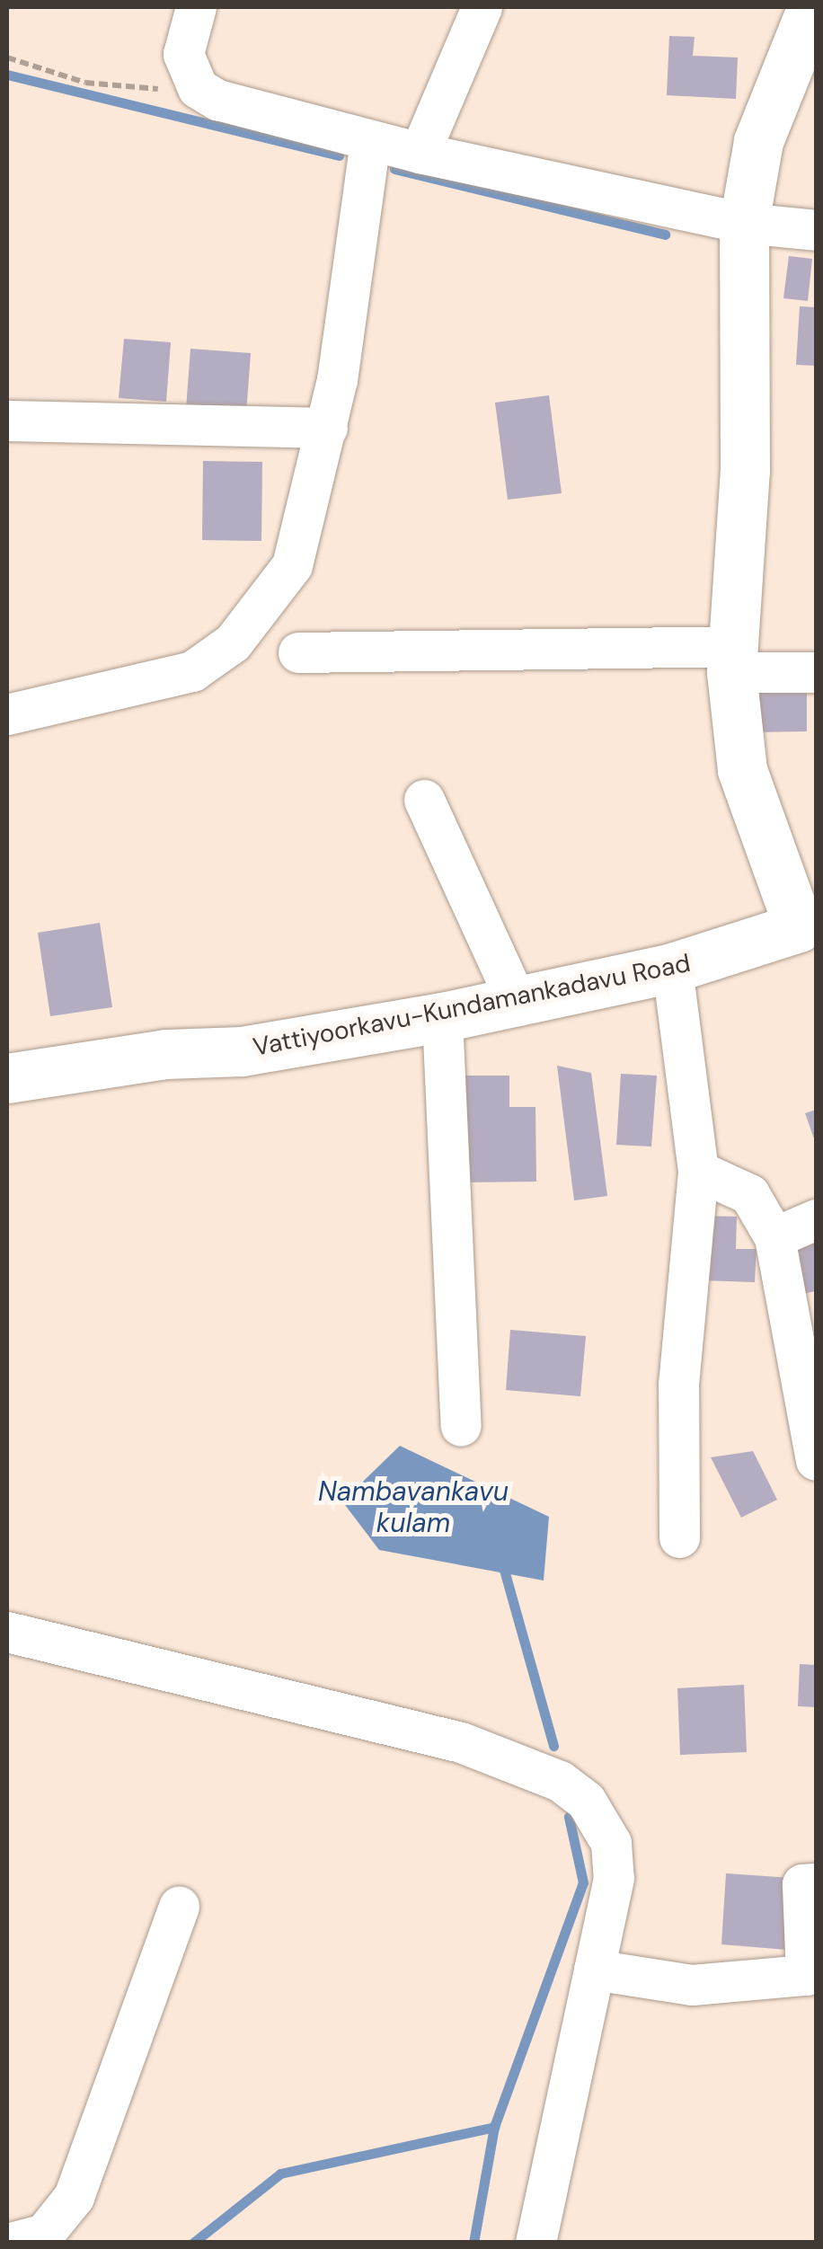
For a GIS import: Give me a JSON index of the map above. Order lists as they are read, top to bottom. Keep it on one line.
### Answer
{"streets":{"street":["Vattiyoorkavu-Kundamankadavu Road"]},"water":["Nambavankavu kulam"]}
